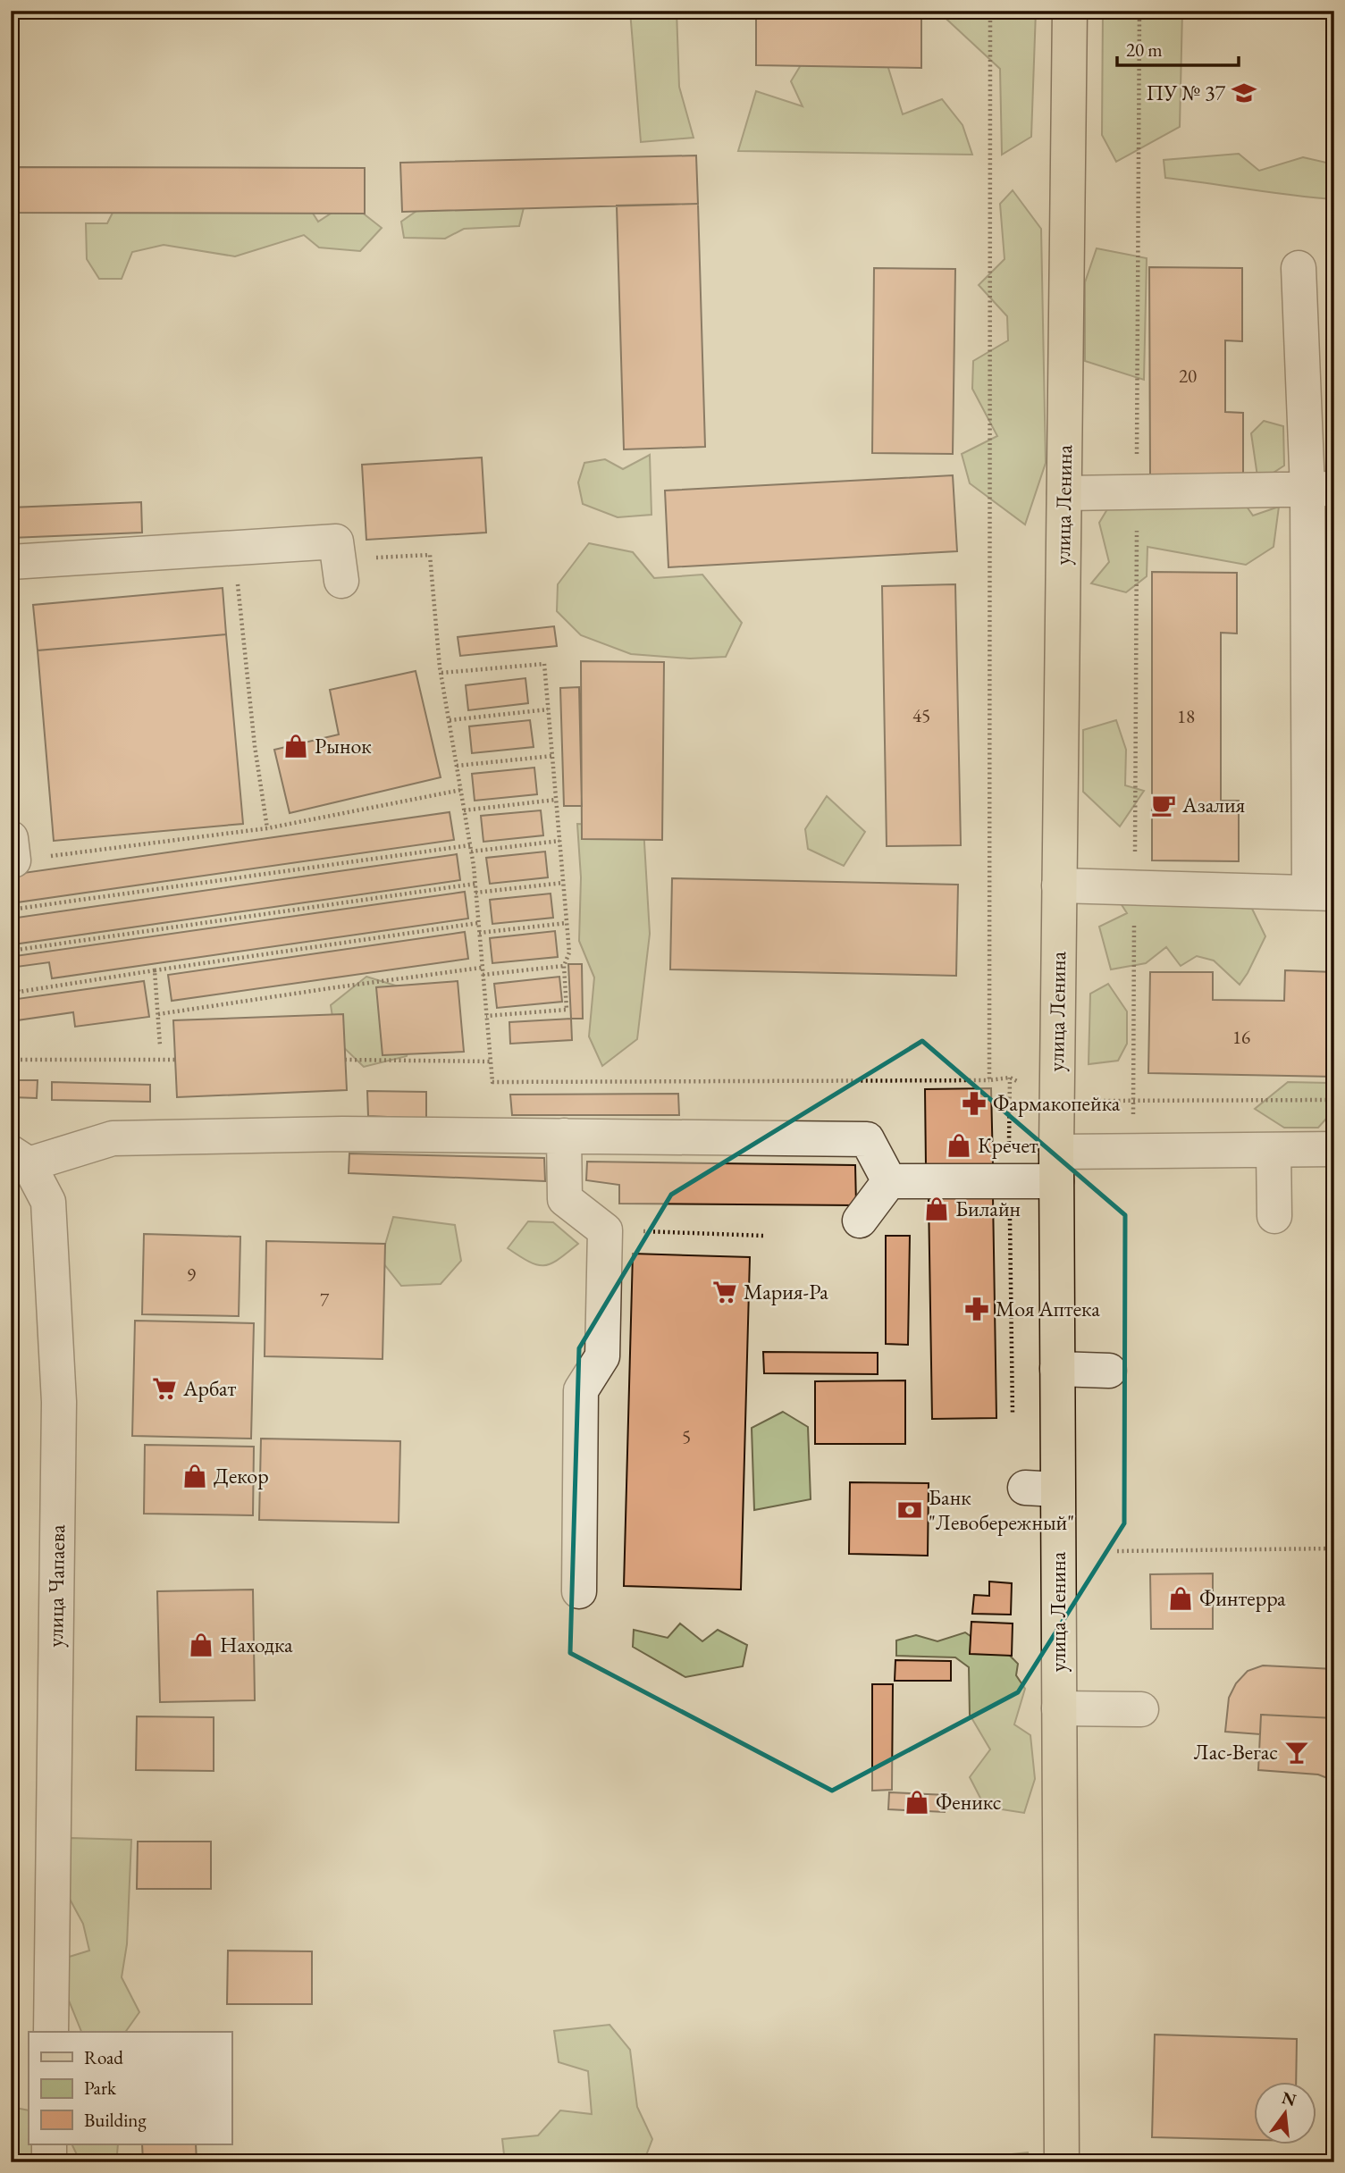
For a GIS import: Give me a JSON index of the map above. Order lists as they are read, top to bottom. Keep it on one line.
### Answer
{"streets":{"main road":["улица Ленина"],"street":["улица Чапаева"]},"places":{"school or university":["ПУ № 37"],"shop":["Рынок","Кречет","Билайн","Декор","Финтерра","Находка","Феникс"],"cafe":["Азалия"],"pharmacy":["Фармакопейка","Моя Аптека"],"supermarket":["Мария-Ра","Арбат"],"bank":["Банк \"Левобережный\""],"bar":["Лас-Вегас"]},"house_numbers":["20","45","18","16","9","7","5"],"legend":["Road","Park","Building"],"scale_bar":"20 m","north":"top"}
